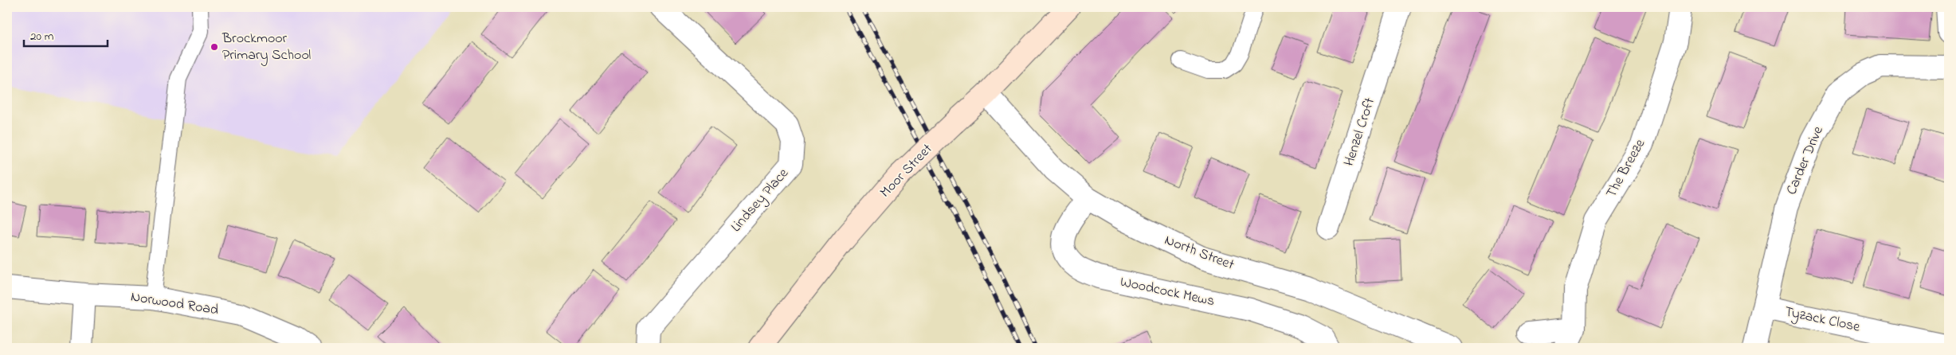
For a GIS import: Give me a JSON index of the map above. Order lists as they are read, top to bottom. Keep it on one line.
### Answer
{"streets":{"street":["Henzel Croft","Carder Drive","The Breeze","Moor Street","Lindsey Place","North Street","Woodcock Mews","Norwood Road","Tyzack Close"]},"crossings":[["Carder Drive","Tyzack Close"],["Moor Street","North Street"],["North Street","Woodcock Mews"]],"places":["Brockmoor Primary School"],"scale_bar":"20 m"}
